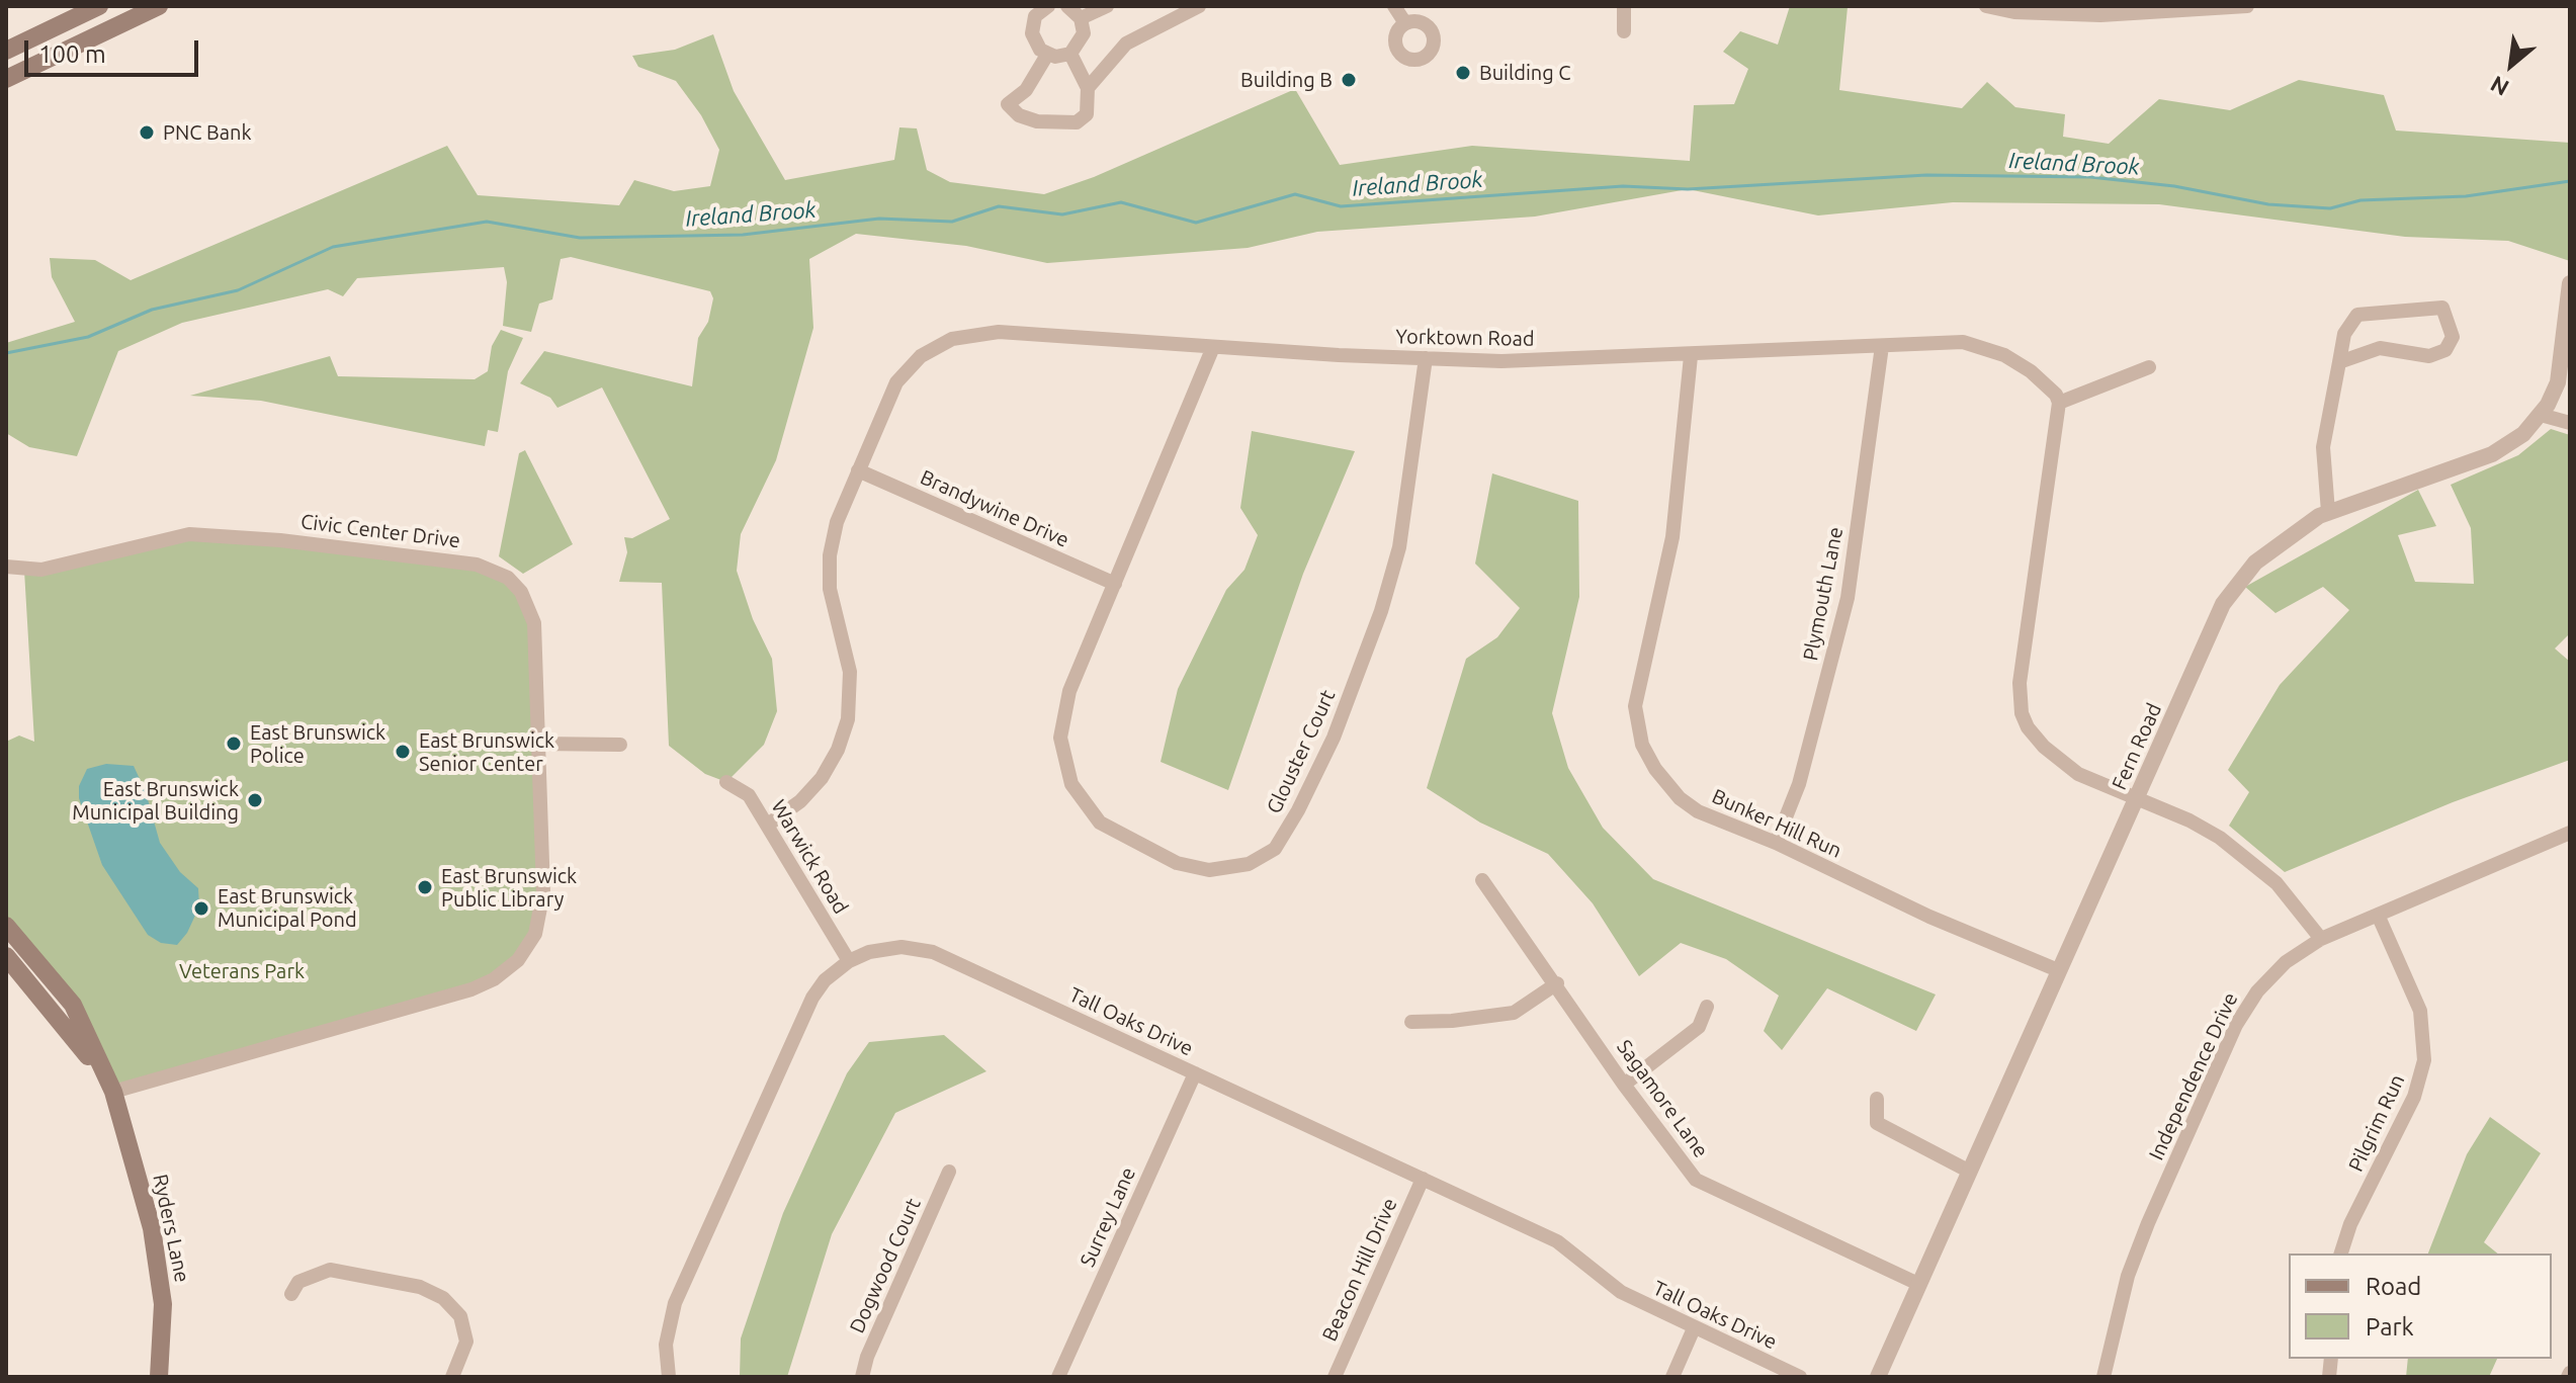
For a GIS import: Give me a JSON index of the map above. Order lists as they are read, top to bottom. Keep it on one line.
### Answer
{"streets":{"main road":["Ryders Lane"],"street":["Yorktown Road","Brandywine Drive","Civic Center Drive","Plymouth Lane","Fern Road","Glouster Court","Bunker Hill Run","Warwick Road","Tall Oaks Drive","Independence Drive","Sagamore Lane","Pilgrim Run","Surrey Lane","Dogwood Court","Beacon Hill Drive"]},"crossings":[["Yorktown Road","Brandywine Drive"],["Yorktown Road","Plymouth Lane"],["Yorktown Road","Glouster Court"],["Yorktown Road","Bunker Hill Run"],["Yorktown Road","Warwick Road"],["Brandywine Drive","Glouster Court"],["Civic Center Drive","Ryders Lane"],["Plymouth Lane","Bunker Hill Run"],["Fern Road","Bunker Hill Run"],["Fern Road","Sagamore Lane"],["Warwick Road","Tall Oaks Drive"],["Tall Oaks Drive","Surrey Lane"],["Tall Oaks Drive","Beacon Hill Drive"],["Independence Drive","Pilgrim Run"]],"water":["Ireland Brook"],"parks":["Veterans Park"],"places":["Building C","Building B","PNC Bank","East Brunswick Police","East Brunswick Senior Center","East Brunswick Municipal Building","East Brunswick Public Library","East Brunswick Municipal Pond"],"legend":["Road","Park"],"scale_bar":"100 m","north":"bottom left"}
